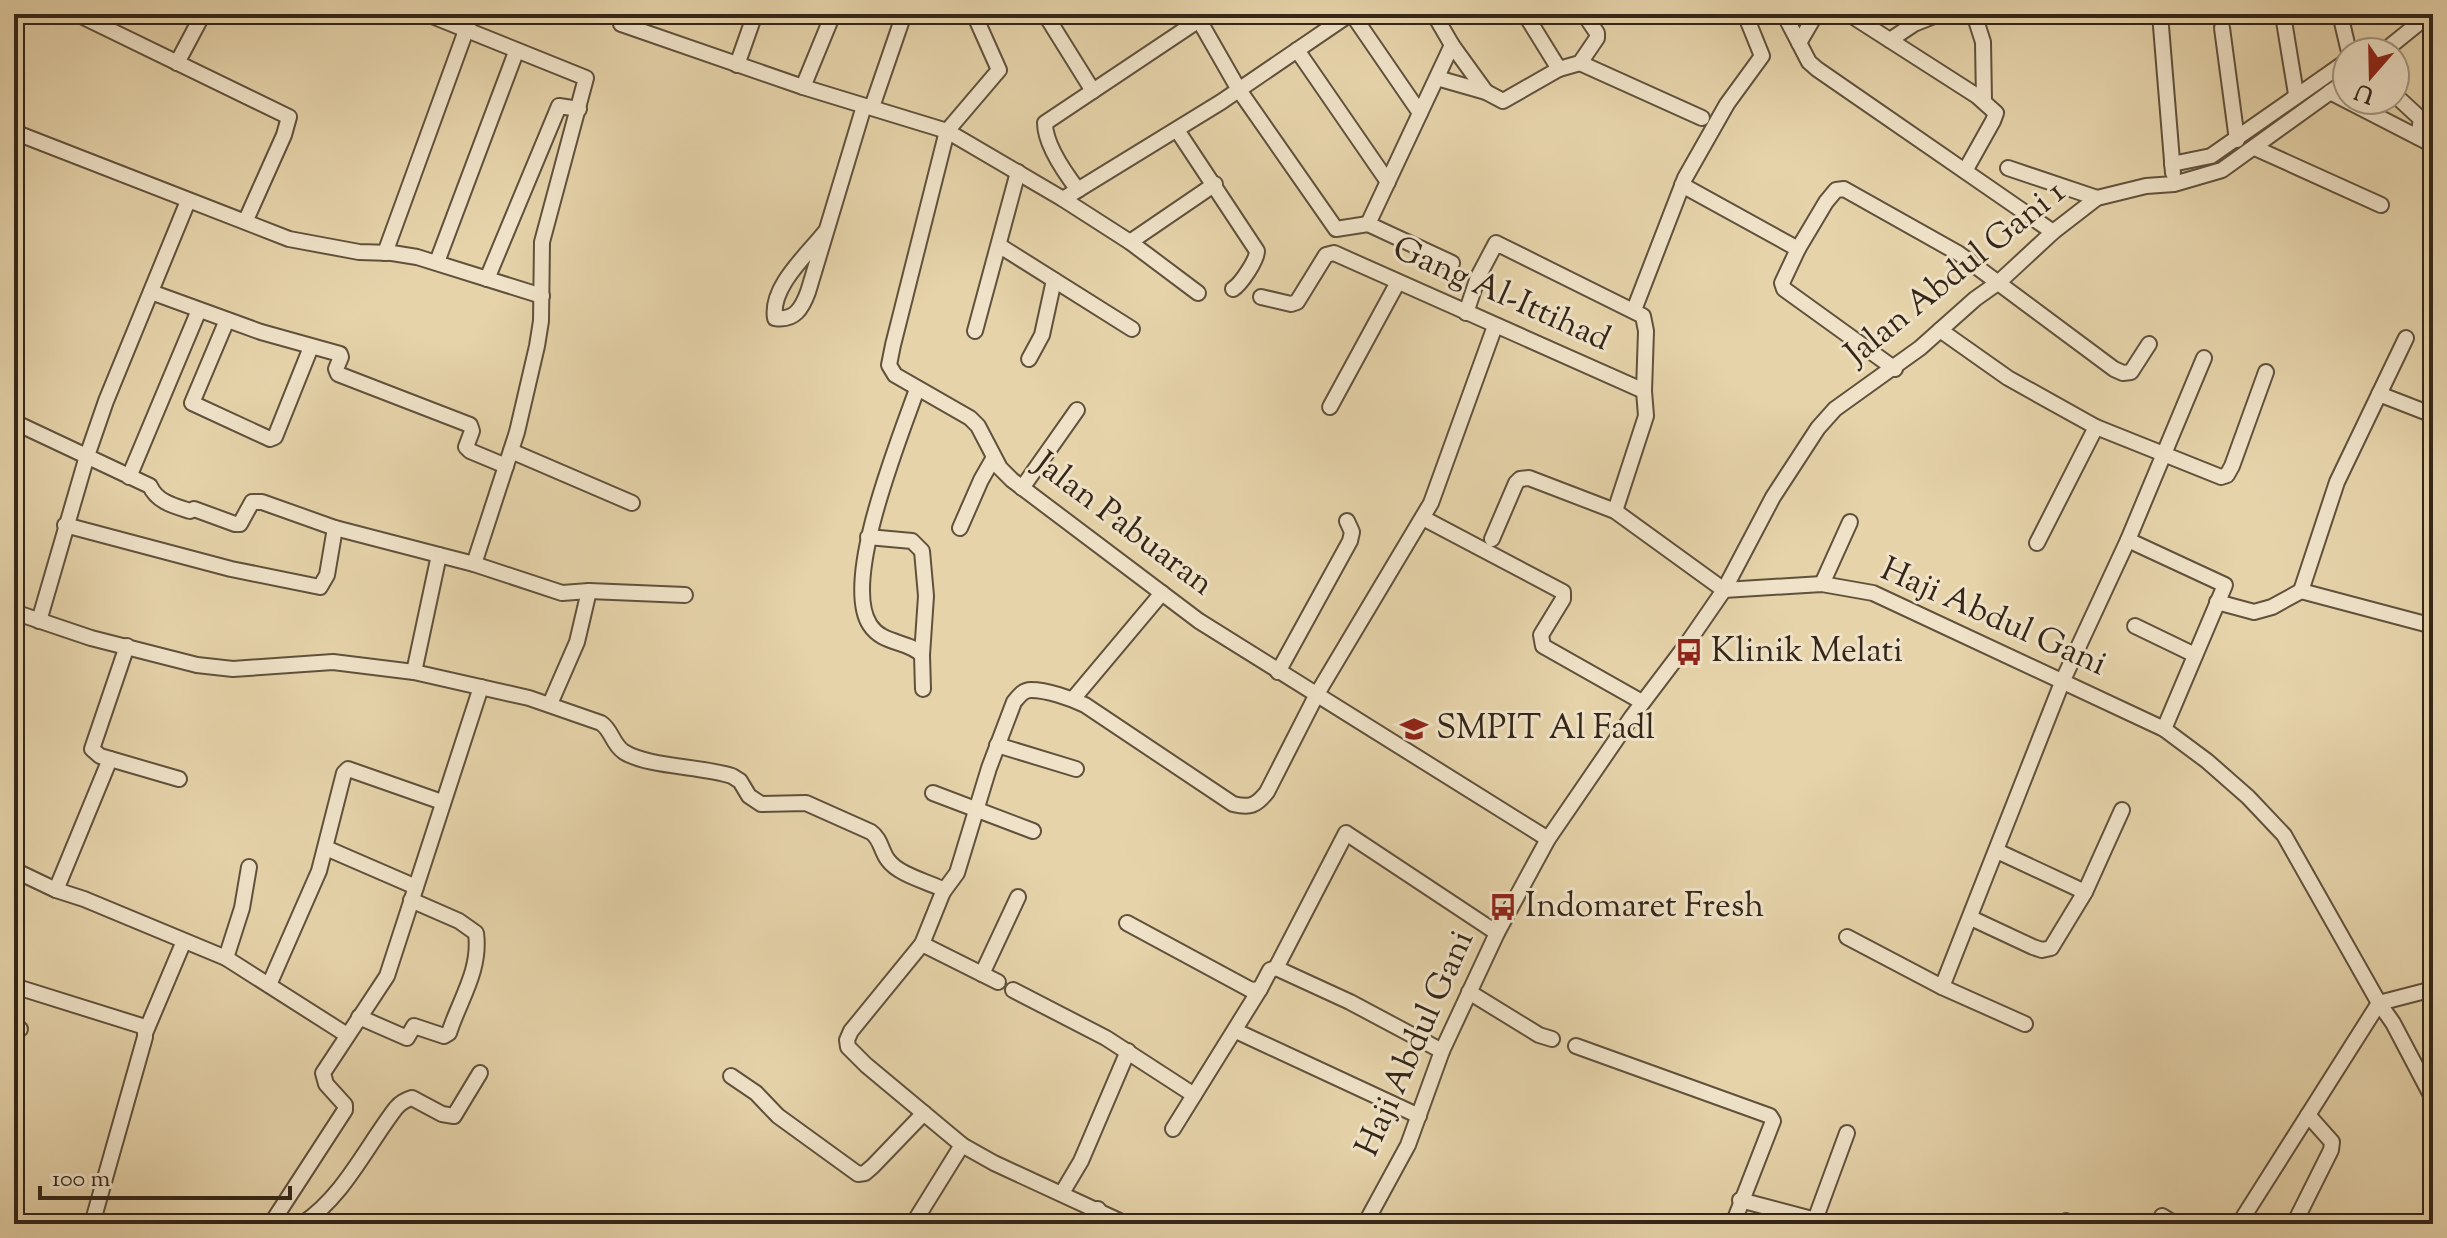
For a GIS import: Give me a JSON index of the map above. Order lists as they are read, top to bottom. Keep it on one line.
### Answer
{"streets":{"street":["Jalan Abdul Gani 1","Gang Al-Ittihad","Jalan Pabuaran","Haji Abdul Gani"]},"crossings":[["Jalan Abdul Gani 1","Haji Abdul Gani"],["Jalan Pabuaran","Haji Abdul Gani"]],"places":{"bus stop":["Klinik Melati","Indomaret Fresh"],"school or university":["SMPIT Al Fadl"]},"scale_bar":"100 m","north":"bottom"}
